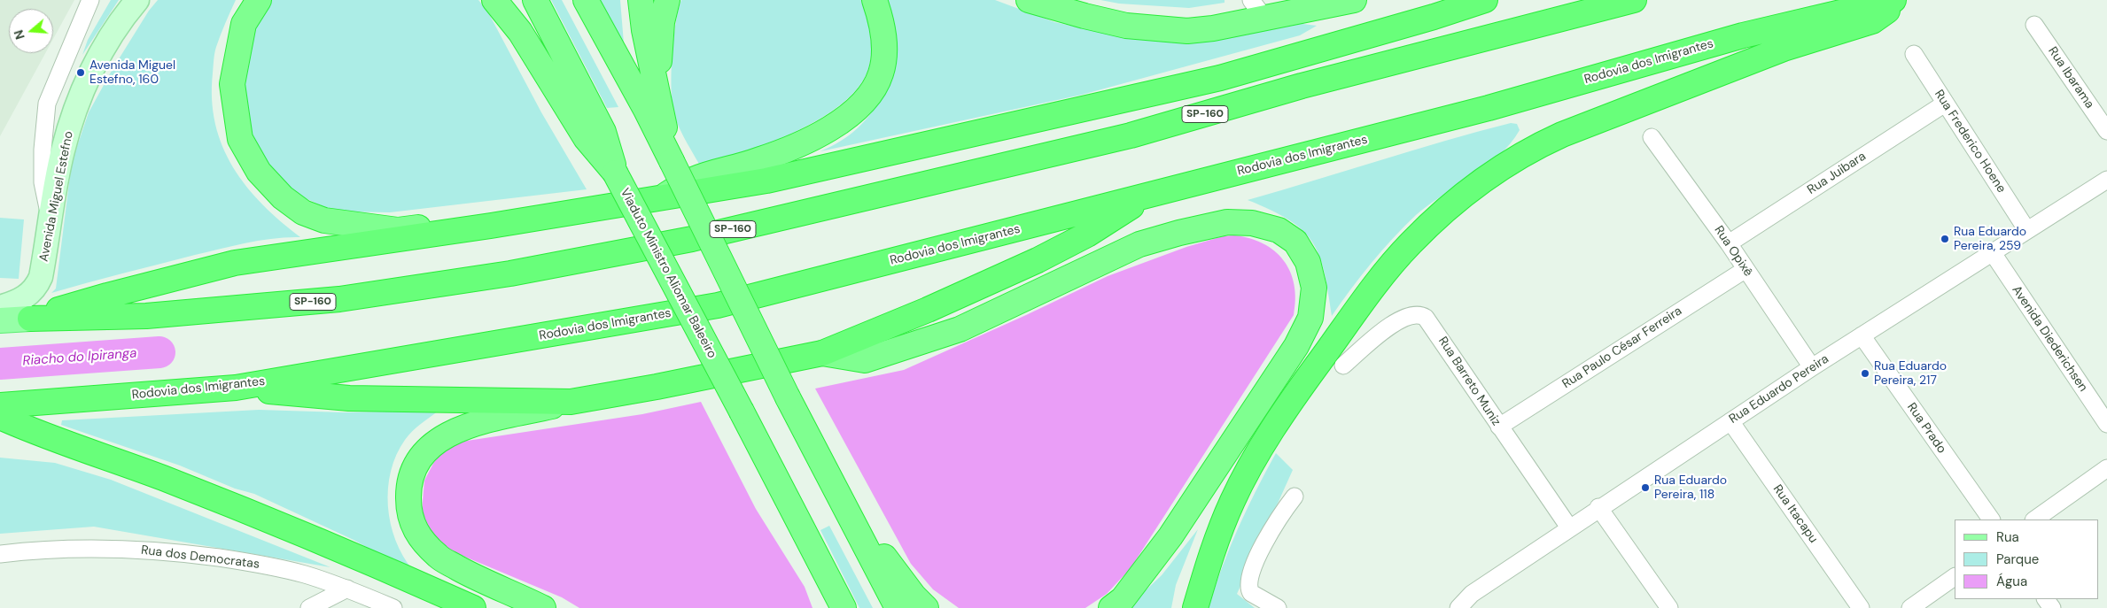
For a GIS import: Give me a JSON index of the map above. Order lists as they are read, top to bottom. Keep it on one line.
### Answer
{"streets":{"highway":["Rodovia dos Imigrantes","SP-160","Viaduto Ministro Aliomar Baleeiro"],"main road":["Avenida Miguel Estefno"],"street":["Rua Ibarama","Rua Frederico Hoene","Rua Juibara","Rua Opixê","Avenida Diederichsen","Rua Paulo César Ferreira","Rua Barreto Muniz","Rua Eduardo Pereira","Rua Prado","Rua Itacapu","Rua dos Democratas"]},"crossings":[["Rua Frederico Hoene","Rua Juibara"],["Rua Frederico Hoene","Rua Eduardo Pereira"],["Rua Juibara","Rua Opixê"],["Rua Opixê","Rua Paulo César Ferreira"],["Rua Opixê","Rua Eduardo Pereira"],["Avenida Diederichsen","Rua Eduardo Pereira"],["Rua Paulo César Ferreira","Rua Barreto Muniz"],["Rua Barreto Muniz","Rua Eduardo Pereira"],["Rua Eduardo Pereira","Rua Prado"],["Rua Eduardo Pereira","Rua Itacapu"]],"water":["Riacho do Ipiranga"],"places":["Avenida Miguel Estefno, 160","Rua Eduardo Pereira, 259","Rua Eduardo Pereira, 217","Rua Eduardo Pereira, 118"],"legend":["Rua","Parque","Água"],"north":"left"}
